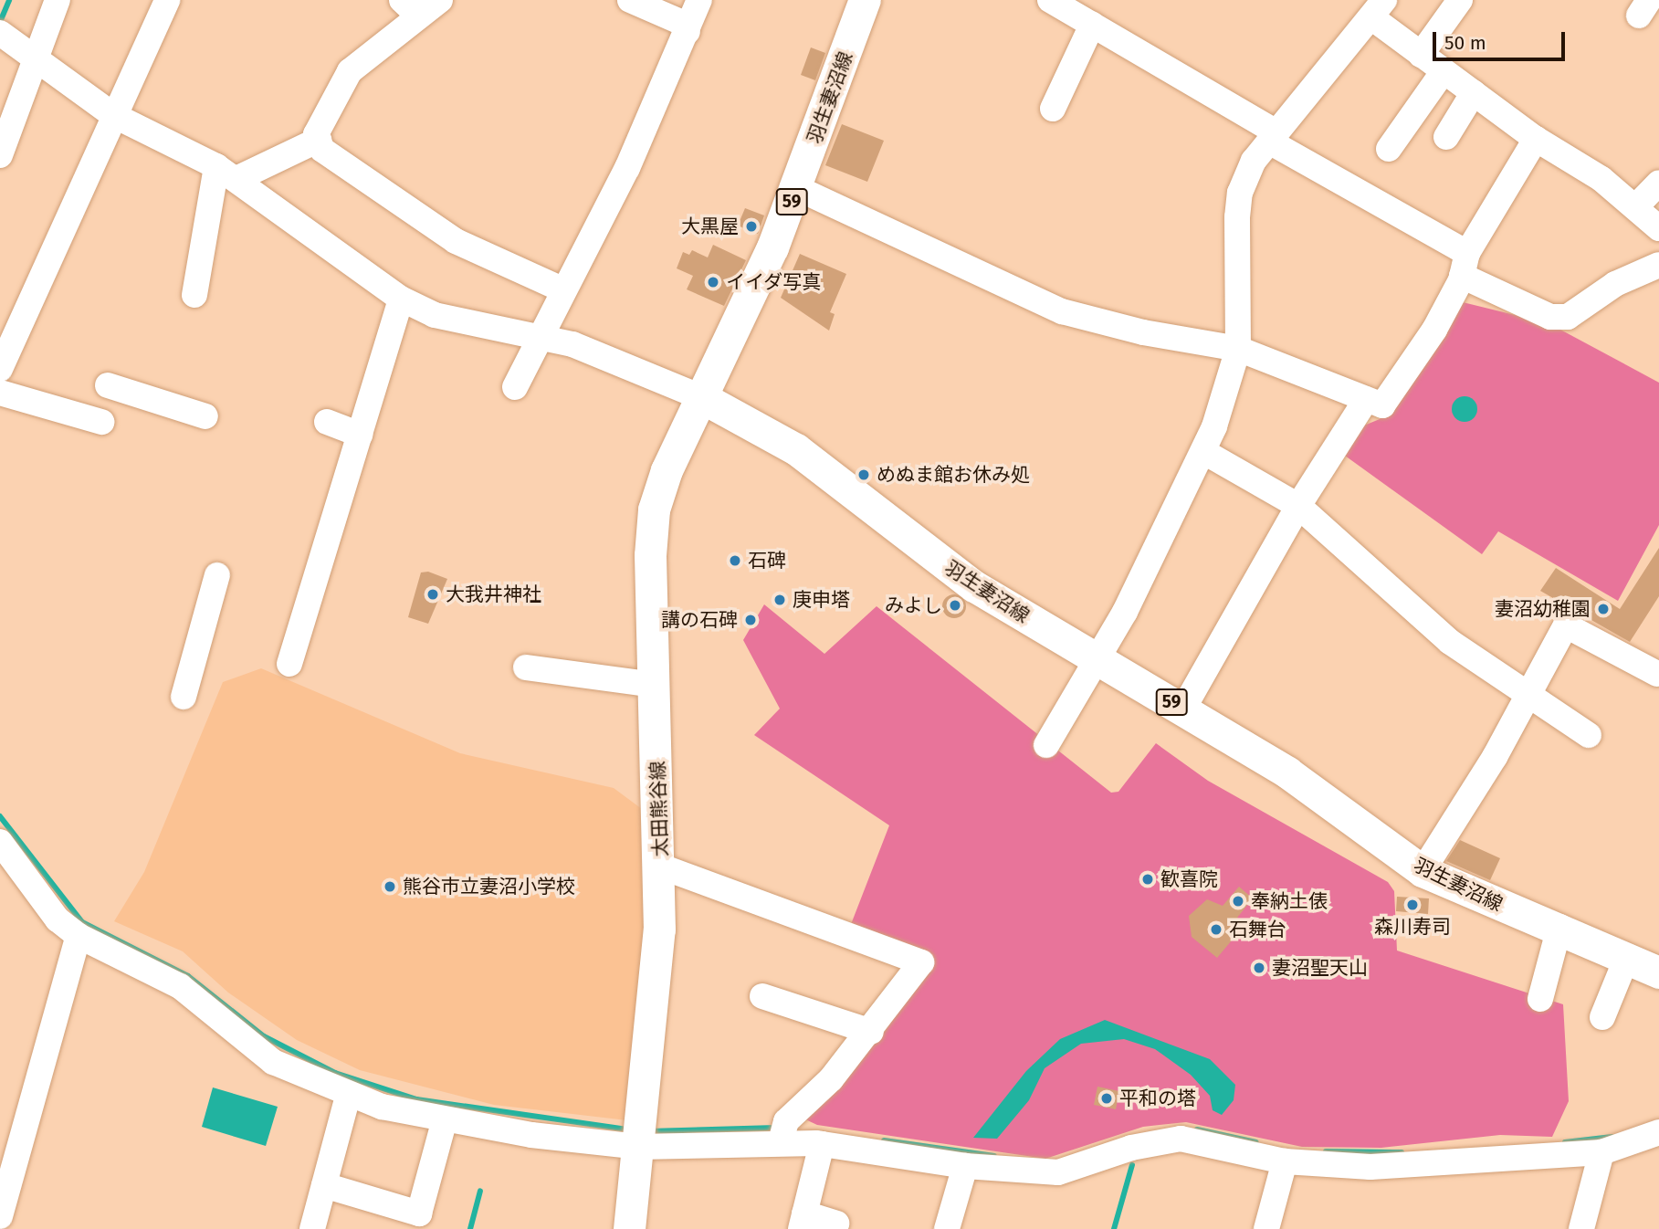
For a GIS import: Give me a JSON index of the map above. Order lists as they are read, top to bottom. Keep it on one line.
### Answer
{"streets":{"main road":["羽生妻沼線","59","太田熊谷線"]},"crossings":[["羽生妻沼線","太田熊谷線"]],"places":["大黒屋","イイダ写真","めぬま館お休み処","石碑","大我井神社","庚申塔","みよし","妻沼幼稚園","講の石碑","歓喜院","熊谷市立妻沼小学校","奉納土俵","森川寿司","石舞台","妻沼聖天山","平和の塔"],"scale_bar":"50 m"}
